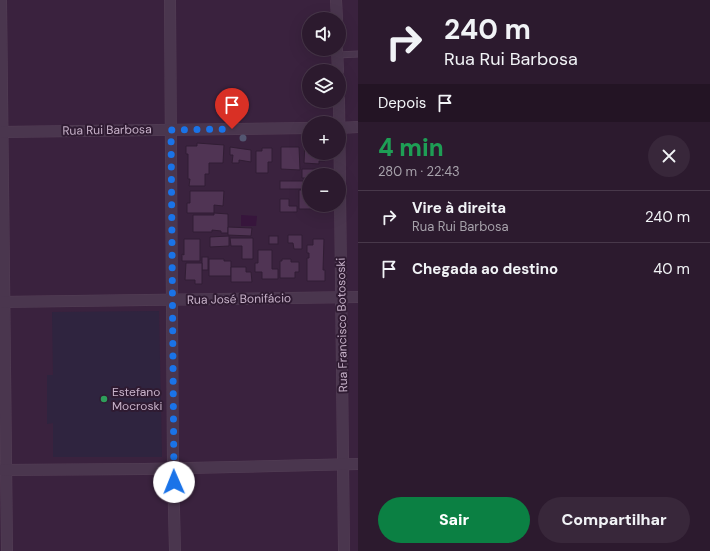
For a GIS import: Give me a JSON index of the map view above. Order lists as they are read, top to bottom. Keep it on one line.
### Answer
{"streets":{"street":["Rua Rui Barbosa","Rua José Bonifácio","Rua Francisco Botososki"]},"crossings":[["Rua José Bonifácio","Rua Francisco Botososki"]],"places":["Estefano Mocroski"],"page":{"turn":["240 m","Rua Rui Barbosa"],"map_buttons":["+","−"],"then":"Depois","heading":["4 min","280 m · 22:43"],"list":[{"name":"Vire à direita","note":"Rua Rui Barbosa","value":"240 m"},{"name":"Chegada ao destino","value":"40 m"}],"buttons":["Sair","Compartilhar"]}}
